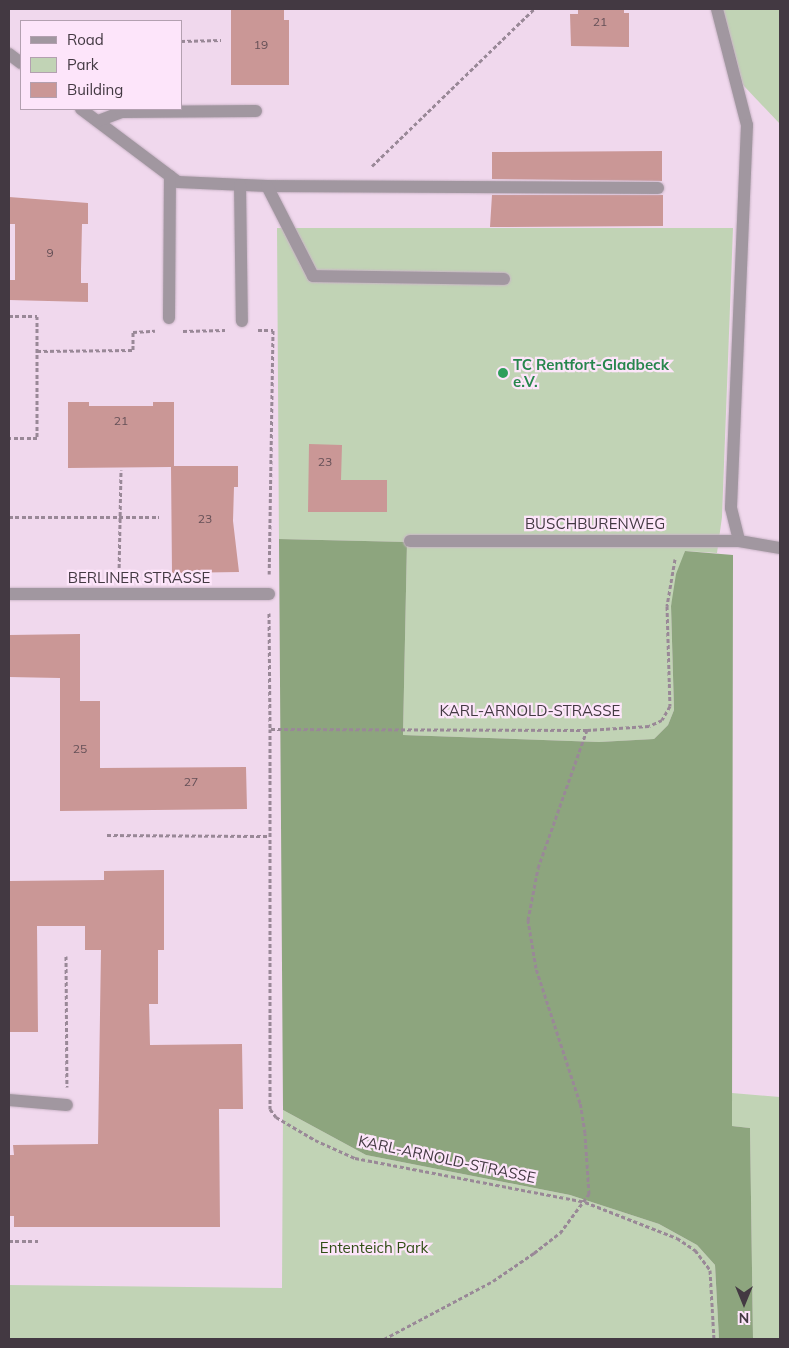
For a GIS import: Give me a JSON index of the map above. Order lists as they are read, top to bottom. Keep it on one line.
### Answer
{"streets":{"street":["BUSCHBURENWEG","BERLINER STRASSE"],"path":["KARL-ARNOLD-STRASSE"]},"crossings":[["BUSCHBURENWEG","KARL-ARNOLD-STRASSE"],["BERLINER STRASSE","KARL-ARNOLD-STRASSE"]],"parks":["Ententeich Park"],"places":["TC Rentfort-Gladbeck e.V."],"house_numbers":["21","19","9","21","23","23","25","27"],"legend":["Road","Park","Building"],"north":"bottom"}
